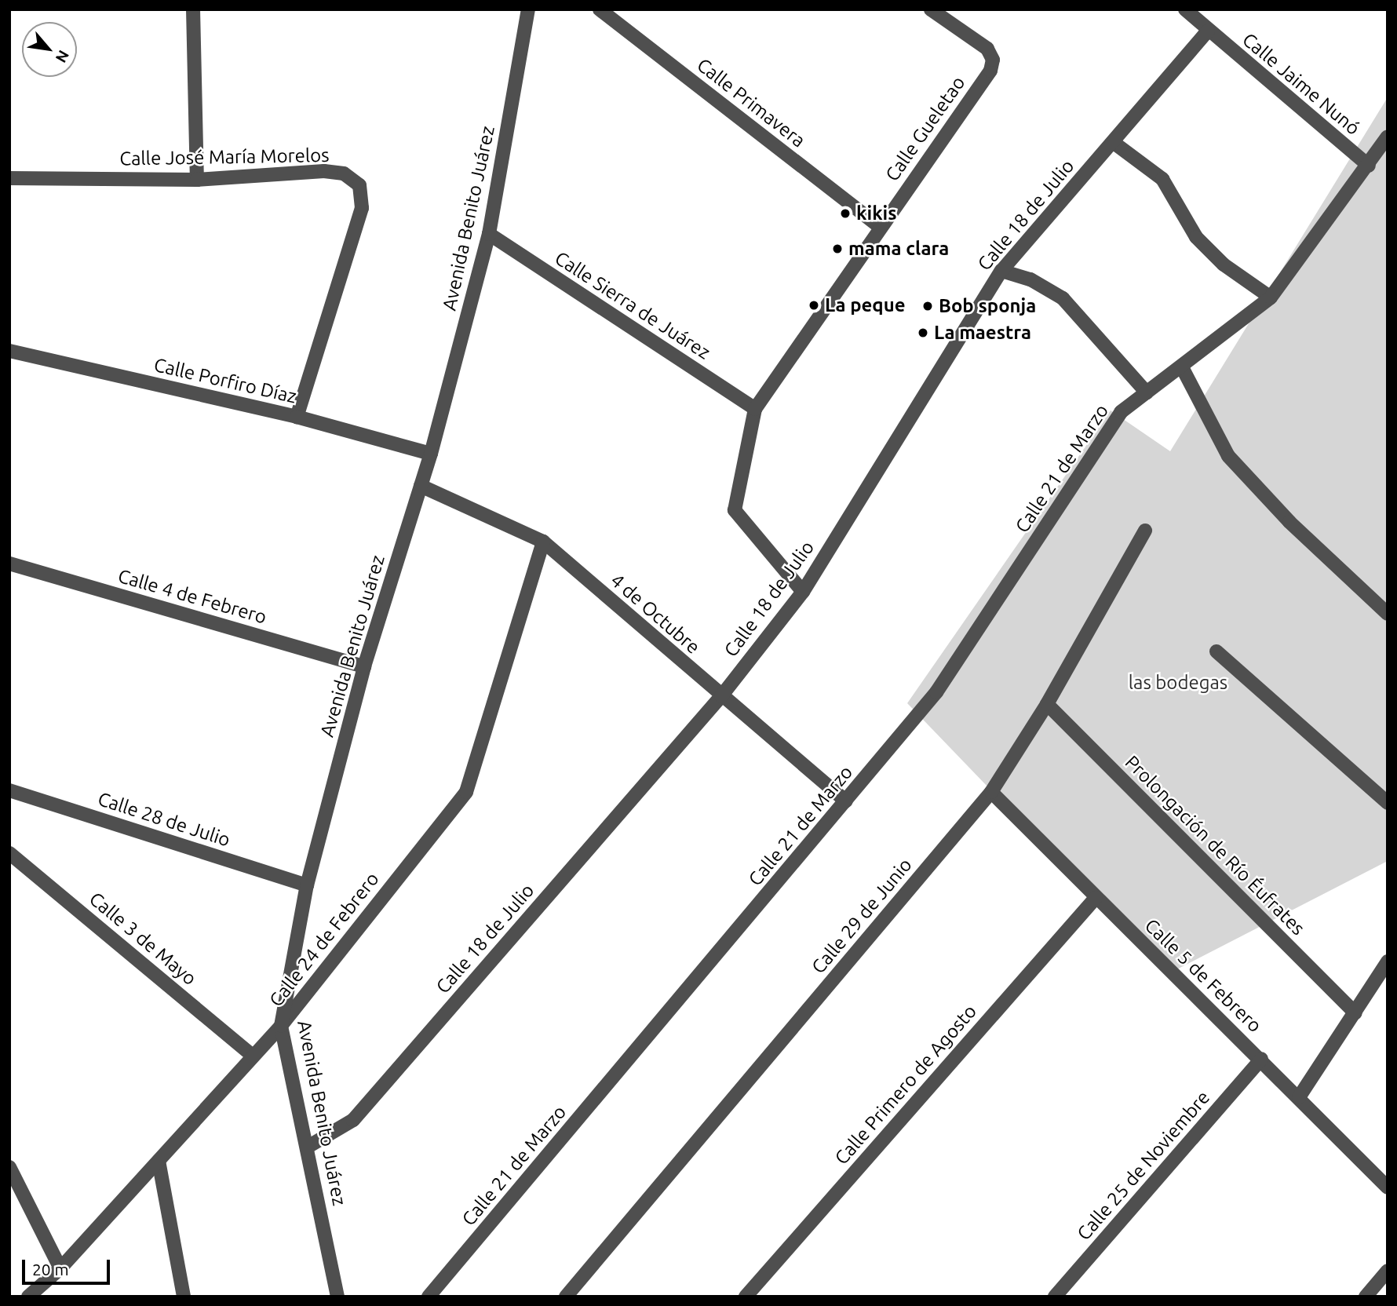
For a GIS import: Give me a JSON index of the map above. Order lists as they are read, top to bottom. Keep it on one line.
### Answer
{"streets":{"street":["Calle Jaime Nunó","Calle Primavera","Calle Gueletao","Calle José María Morelos","Calle 18 de Julio","Avenida Benito Juárez","Calle Sierra de Juárez","Calle Porfiro Díaz","Calle 21 de Marzo","Calle 4 de Febrero","4 de Octubre","Calle 28 de Julio","Prolongación de Río Éufrates","Calle 29 de Junio","Calle 3 de Mayo","Calle 24 de Febrero","Calle 5 de Febrero","Calle Primero de Agosto","Calle 25 de Noviembre"]},"crossings":[["Calle Jaime Nunó","Calle 18 de Julio"],["Calle Jaime Nunó","Calle 21 de Marzo"],["Calle Primavera","Calle Gueletao"],["Calle Gueletao","Calle Sierra de Juárez"],["Calle José María Morelos","Calle Porfiro Díaz"],["Calle 18 de Julio","Avenida Benito Juárez"],["Calle 18 de Julio","4 de Octubre"],["Avenida Benito Juárez","Calle Sierra de Juárez"],["Avenida Benito Juárez","Calle Porfiro Díaz"],["Avenida Benito Juárez","Calle 4 de Febrero"],["Avenida Benito Juárez","4 de Octubre"],["Avenida Benito Juárez","Calle 28 de Julio"],["Avenida Benito Juárez","Calle 24 de Febrero"],["Calle 21 de Marzo","4 de Octubre"],["4 de Octubre","Calle 24 de Febrero"],["Prolongación de Río Éufrates","Calle 29 de Junio"],["Calle 29 de Junio","Calle 5 de Febrero"],["Calle 3 de Mayo","Calle 24 de Febrero"],["Calle 5 de Febrero","Calle Primero de Agosto"],["Calle 5 de Febrero","Calle 25 de Noviembre"]],"parks":["las bodegas"],"places":["kikis","mama clara","La peque","Bob sponja","La maestra"],"scale_bar":"20 m","north":"bottom right"}
